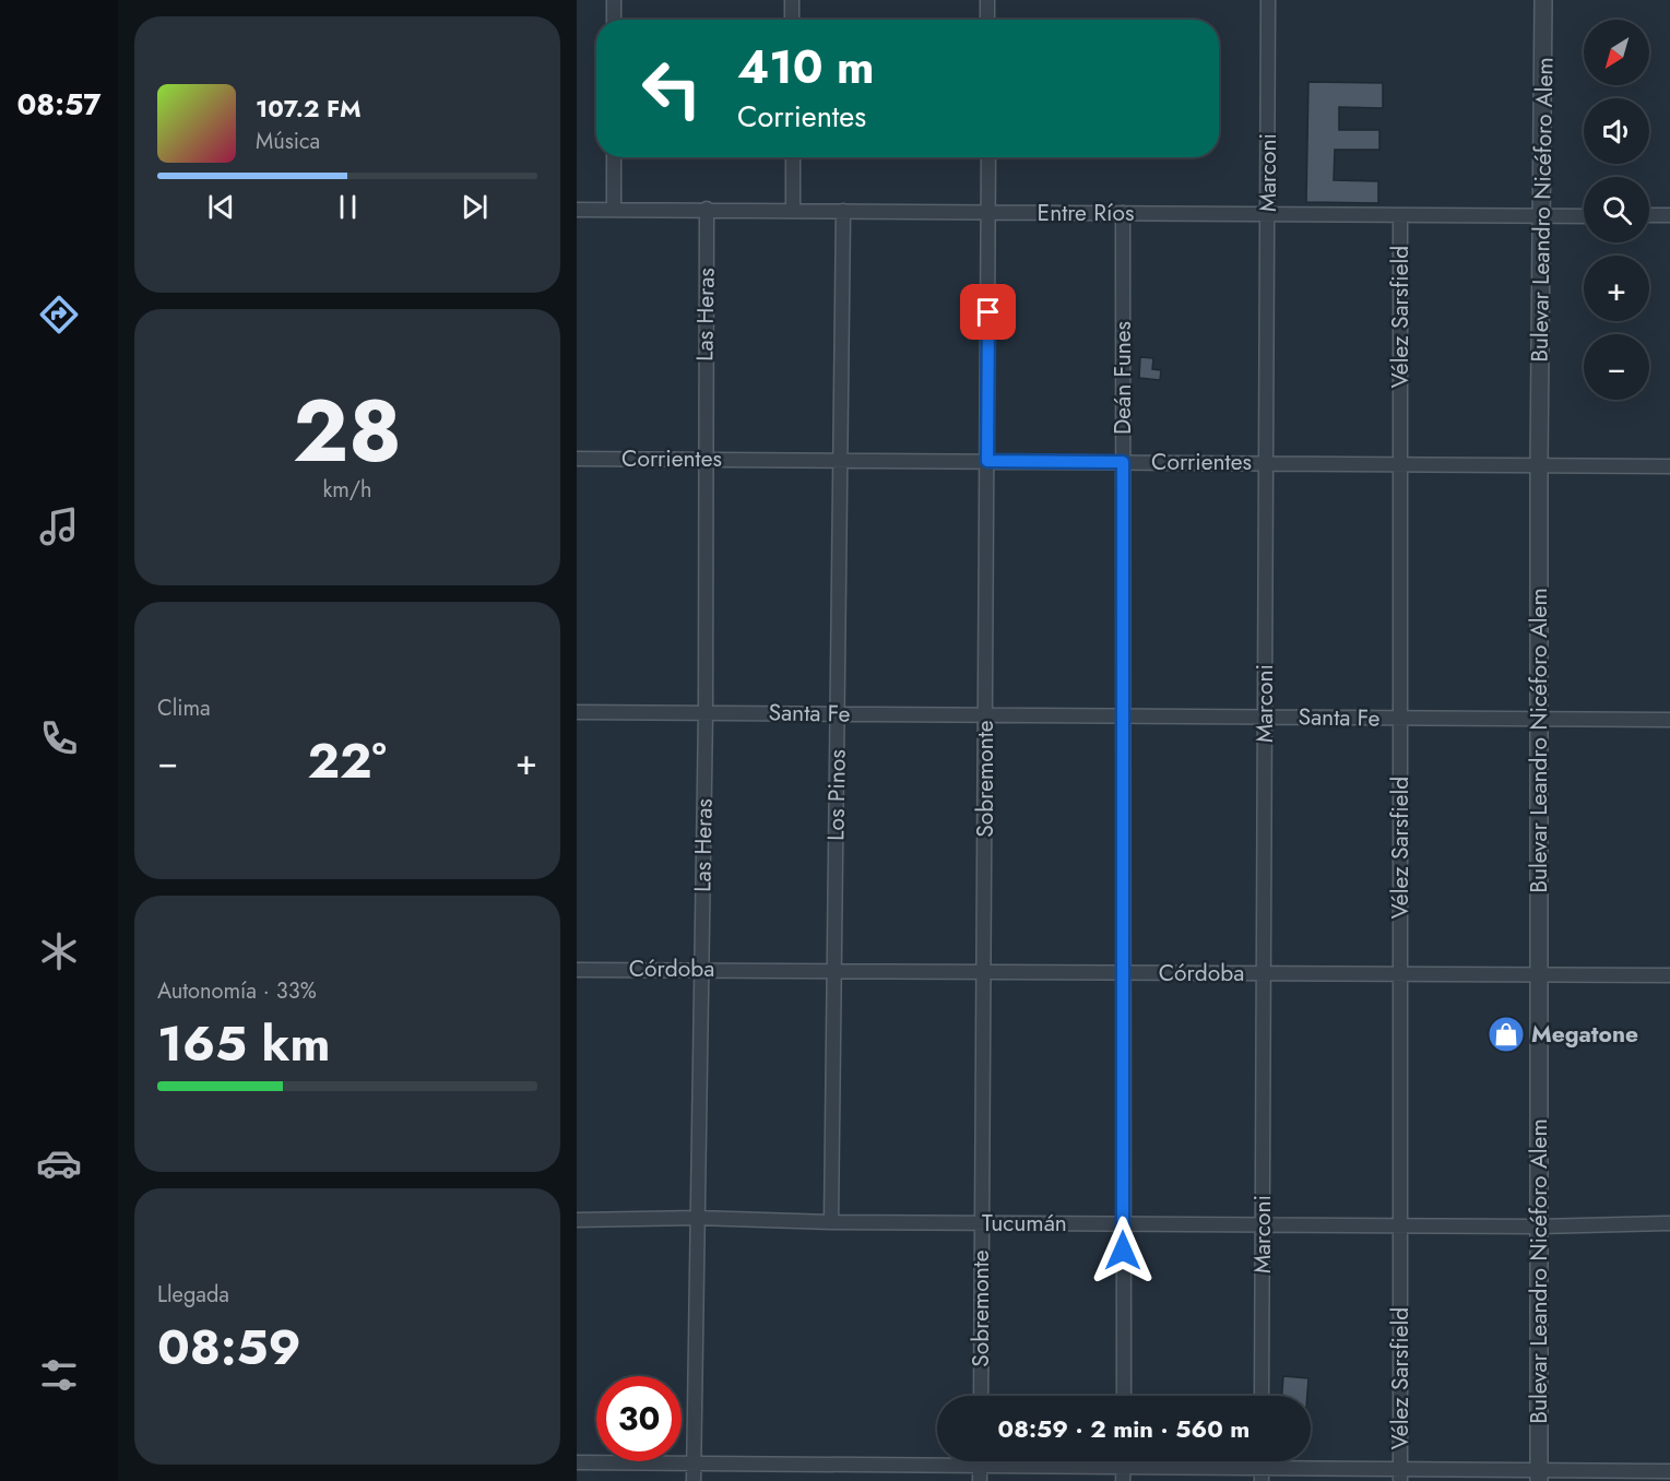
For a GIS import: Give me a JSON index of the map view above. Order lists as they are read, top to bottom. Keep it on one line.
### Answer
{"streets":{"street":["Marconi","Bulevar Leandro Nicéforo Alem","Entre Ríos","Las Heras","Vélez Sarsfield","Deán Funes","Corrientes","Santa Fe","Sobremonte","Los Pinos","Córdoba","Tucumán"]},"crossings":[["Marconi","Entre Ríos"],["Marconi","Corrientes"],["Marconi","Santa Fe"],["Marconi","Córdoba"],["Marconi","Tucumán"],["Bulevar Leandro Nicéforo Alem","Entre Ríos"],["Bulevar Leandro Nicéforo Alem","Corrientes"],["Bulevar Leandro Nicéforo Alem","Santa Fe"],["Bulevar Leandro Nicéforo Alem","Córdoba"],["Bulevar Leandro Nicéforo Alem","Tucumán"],["Entre Ríos","Las Heras"],["Entre Ríos","Vélez Sarsfield"],["Entre Ríos","Deán Funes"],["Entre Ríos","Sobremonte"],["Entre Ríos","Los Pinos"],["Las Heras","Corrientes"],["Las Heras","Santa Fe"],["Las Heras","Córdoba"],["Las Heras","Tucumán"],["Vélez Sarsfield","Corrientes"],["Vélez Sarsfield","Santa Fe"],["Vélez Sarsfield","Córdoba"],["Vélez Sarsfield","Tucumán"],["Deán Funes","Corrientes"],["Deán Funes","Santa Fe"],["Deán Funes","Córdoba"],["Deán Funes","Tucumán"],["Corrientes","Sobremonte"],["Corrientes","Los Pinos"],["Santa Fe","Sobremonte"],["Santa Fe","Los Pinos"],["Sobremonte","Córdoba"],["Sobremonte","Tucumán"],["Los Pinos","Córdoba"],["Los Pinos","Tucumán"]],"places":{"shop":["Megatone"]},"north":"bottom left","page":{"tabs":"08:57","map_buttons":["+","−"],"turn":["410 m","Corrientes"],"song":["107.2 FM","Música"],"tile":[["28","km/h"],"Clima",["Autonomía · 33%","165 km"],["Llegada","08:59"]],"heat":["−","22°","+"],"limit":"30","trip":"08:59 · 2 min · 560 m"}}
